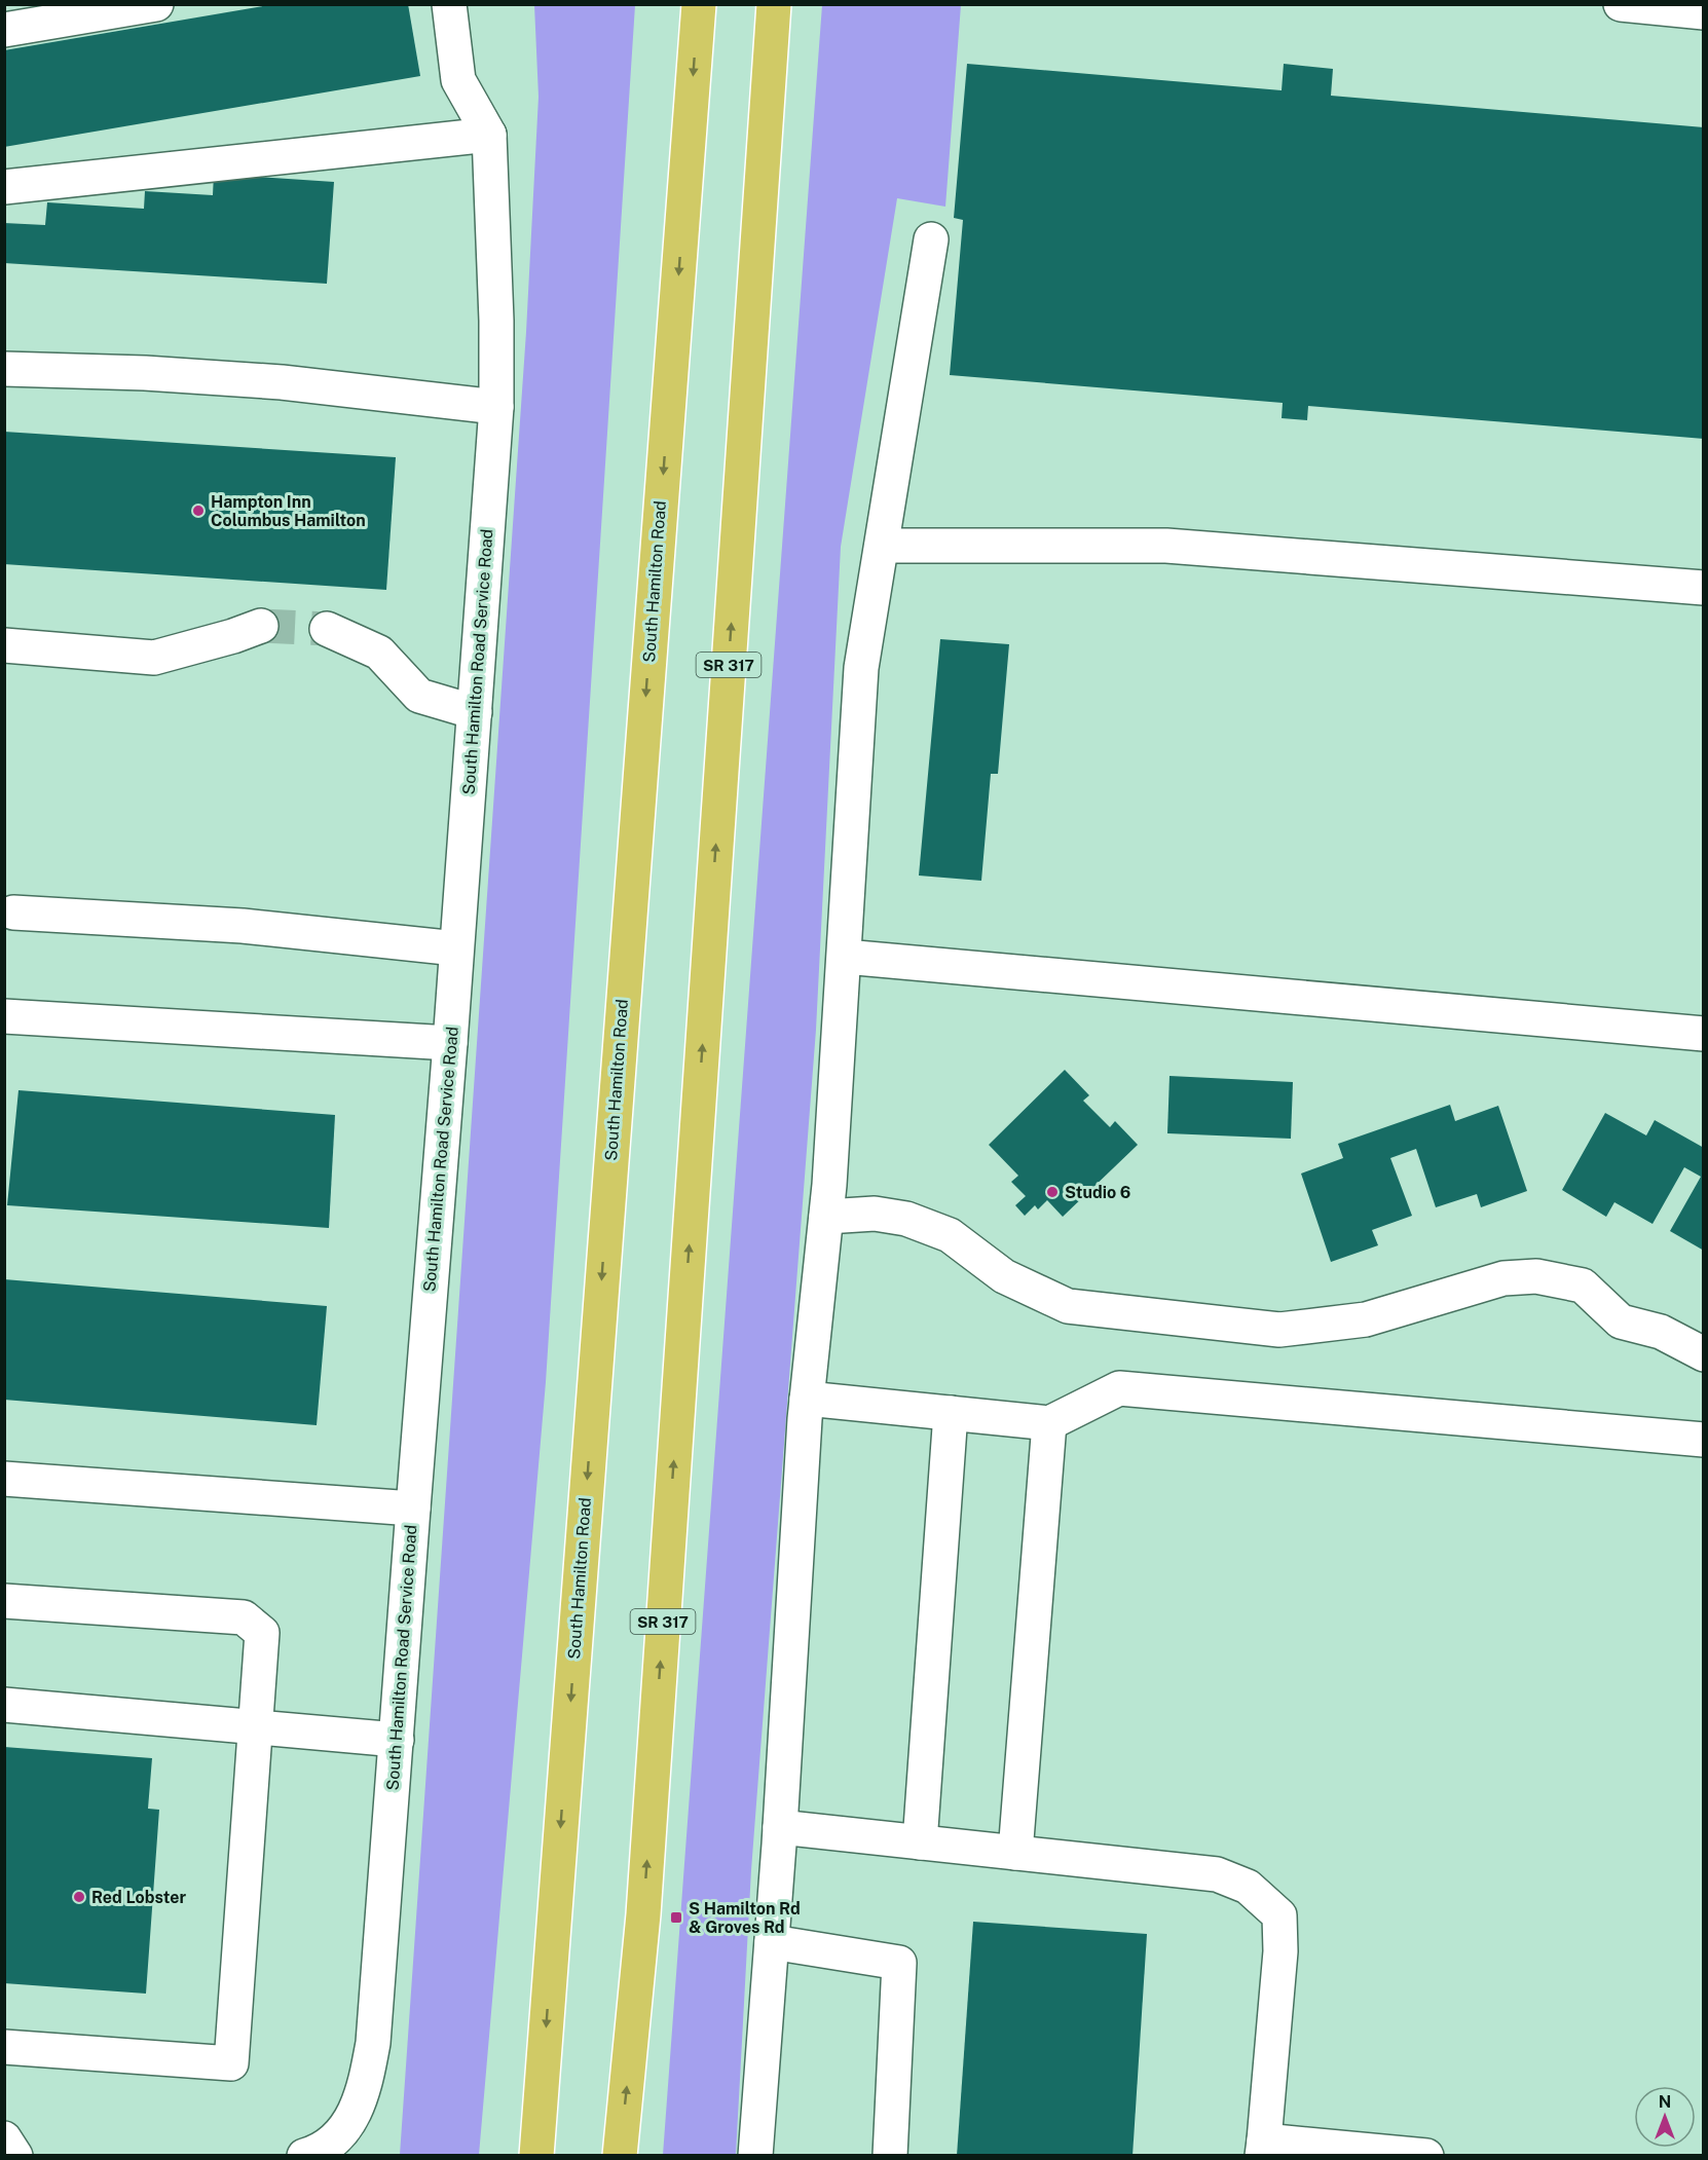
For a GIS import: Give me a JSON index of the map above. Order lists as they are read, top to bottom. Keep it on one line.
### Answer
{"streets":{"main road":["South Hamilton Road","SR 317"],"street":["South Hamilton Road Service Road"]},"places":{"other":["Hampton Inn Columbus Hamilton","Studio 6","Red Lobster"],"transit":["S Hamilton Rd & Groves Rd"]},"north":"top"}
